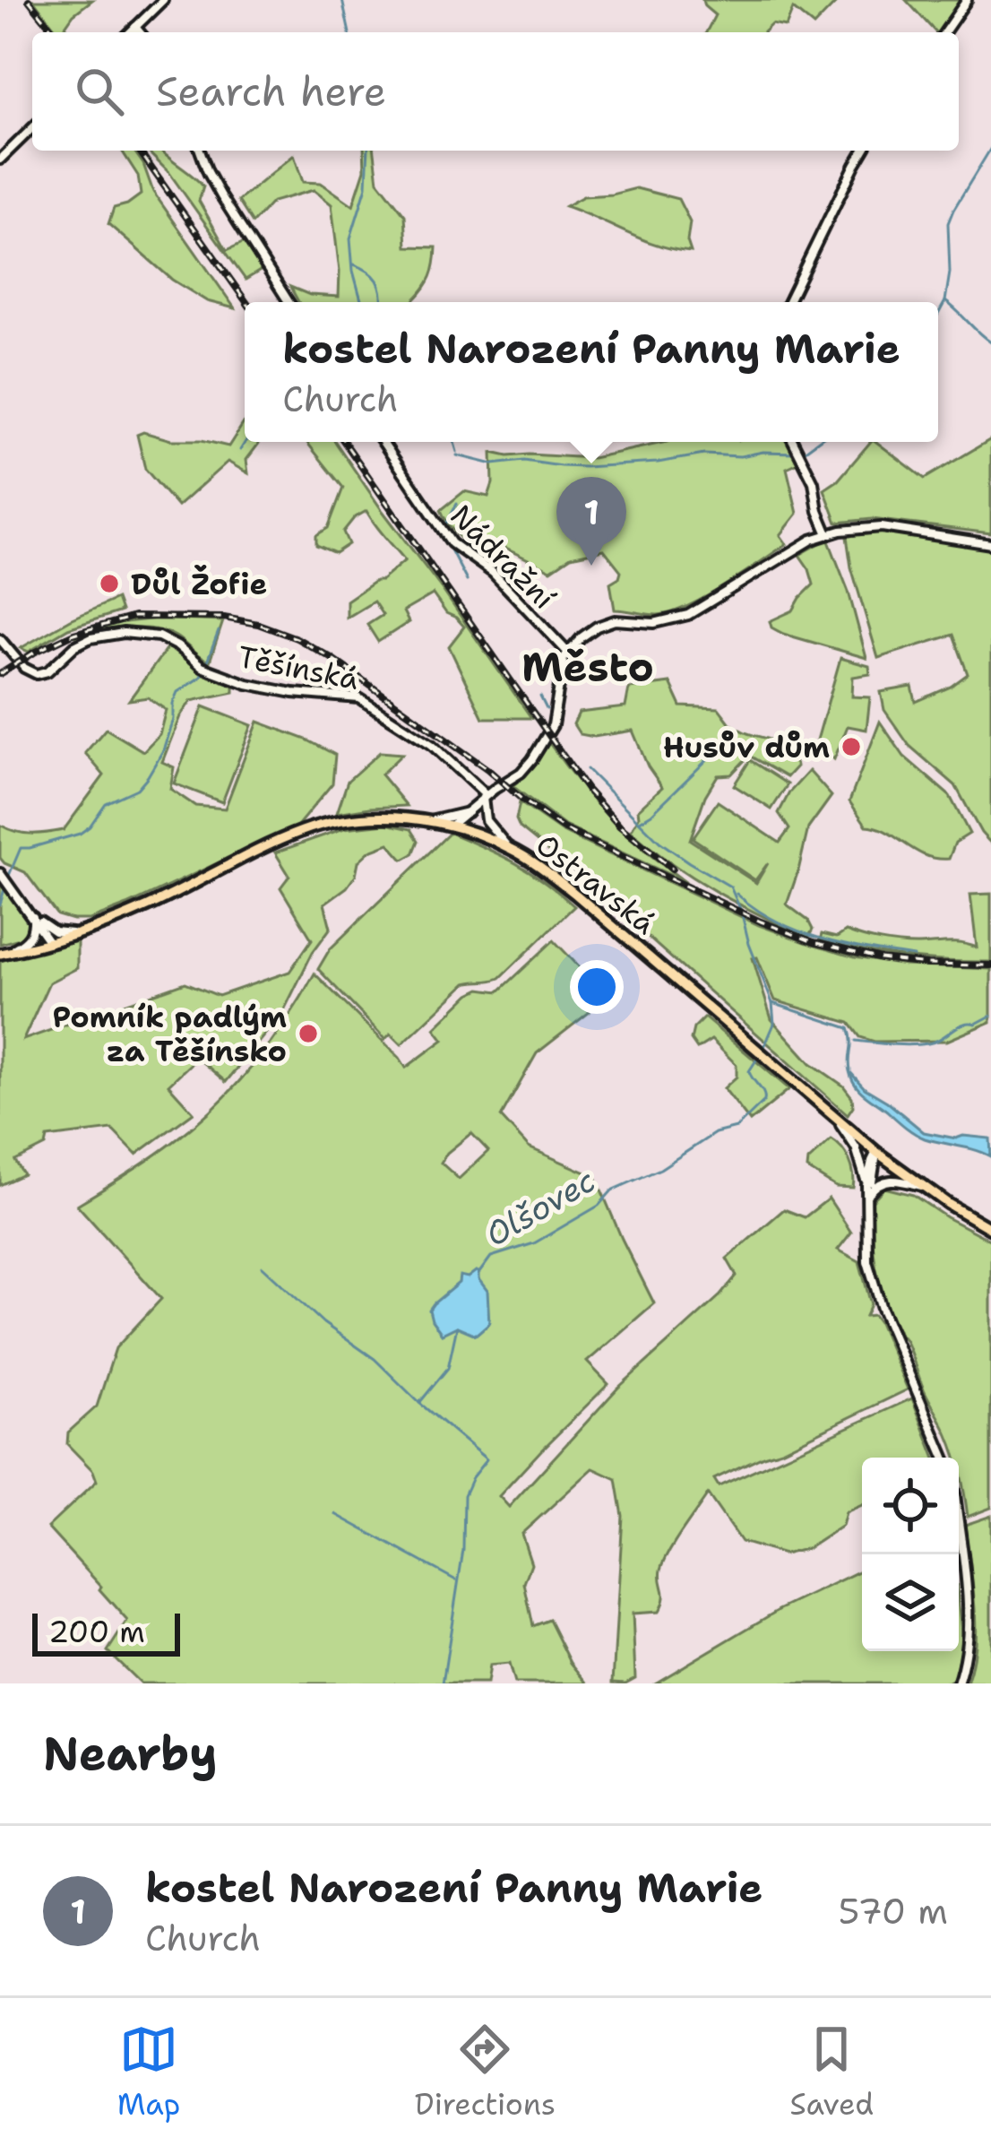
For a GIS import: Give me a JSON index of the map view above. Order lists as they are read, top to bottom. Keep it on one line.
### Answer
{"streets":{"main road":["Ostravská"],"street":["Nádražní","Těšínská"]},"crossings":[["Těšínská","Ostravská"]],"districts":["Město"],"water":["Olšovec"],"places":["Důl Žofie","Husův dům","Pomník padlým za Těšínsko"],"scale_bar":"200 m","page":{"search":"Search here","popup":["kostel Narození Panny Marie","Church"],"pins":"1","scale":"200 m","heading":"Nearby","list":[{"mark":"1","name":"kostel Narození Panny Marie","note":"Church","value":"570 m"}],"nav":["Map","Directions","Saved"]}}
